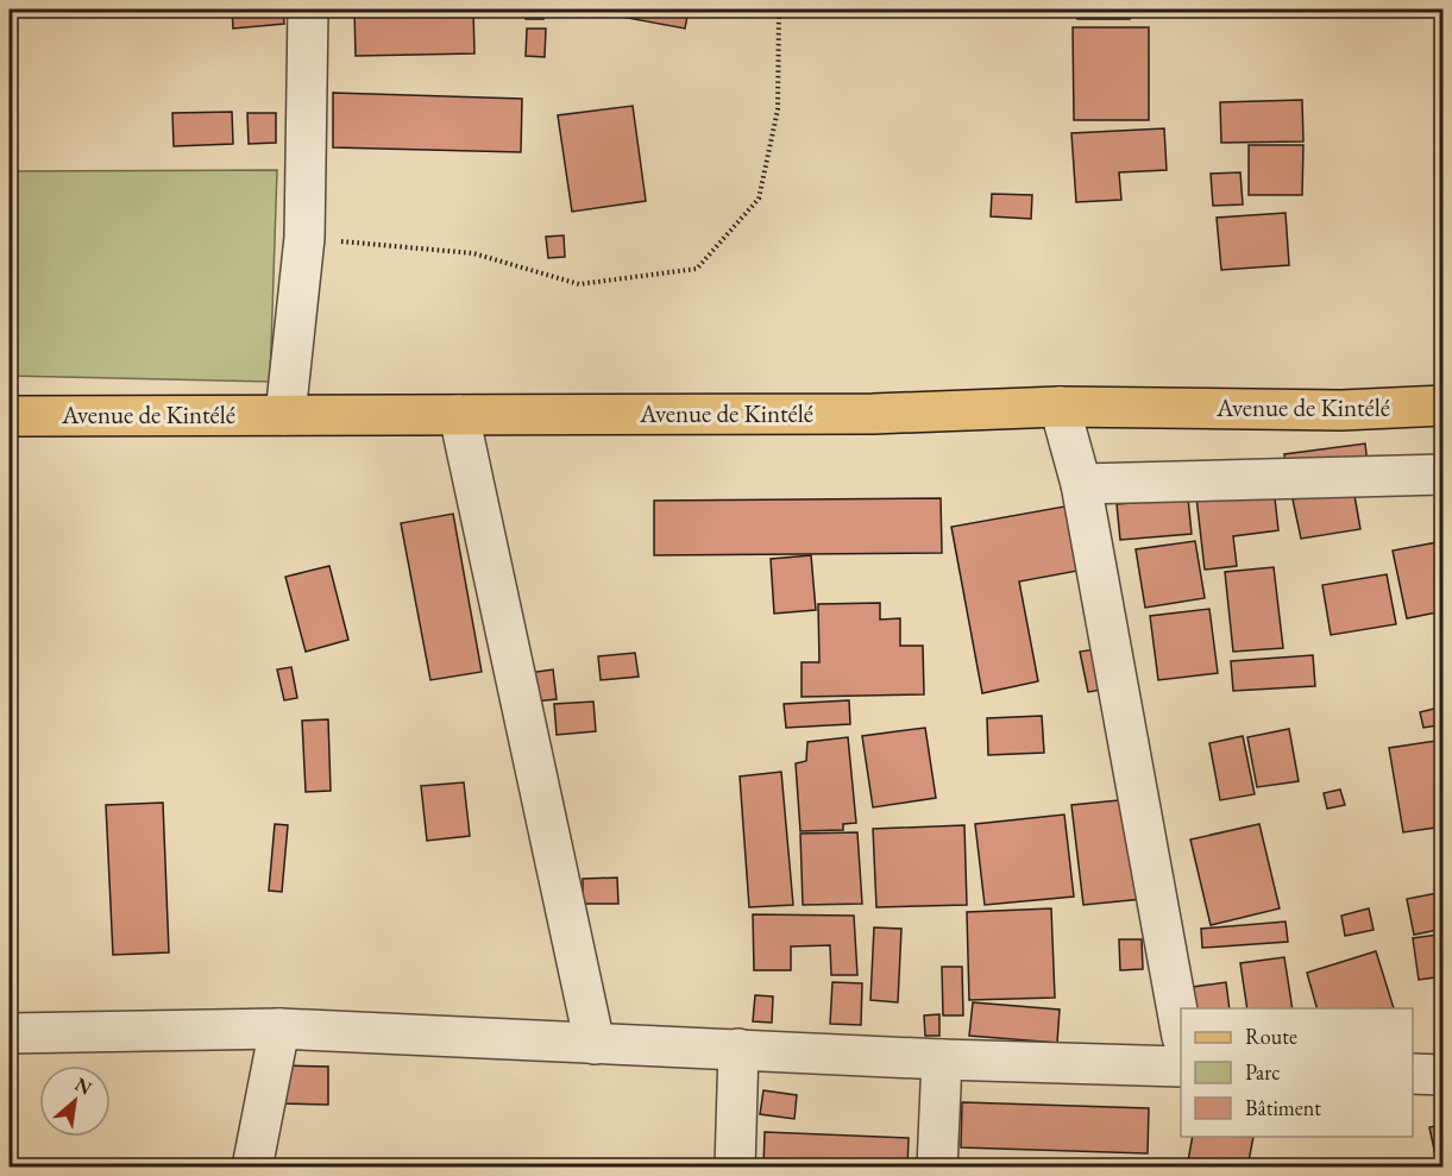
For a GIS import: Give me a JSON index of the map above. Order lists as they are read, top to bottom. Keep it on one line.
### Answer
{"streets":{"main road":["Avenue de Kintélé"]},"legend":["Route","Parc","Bâtiment"],"north":"top right"}
